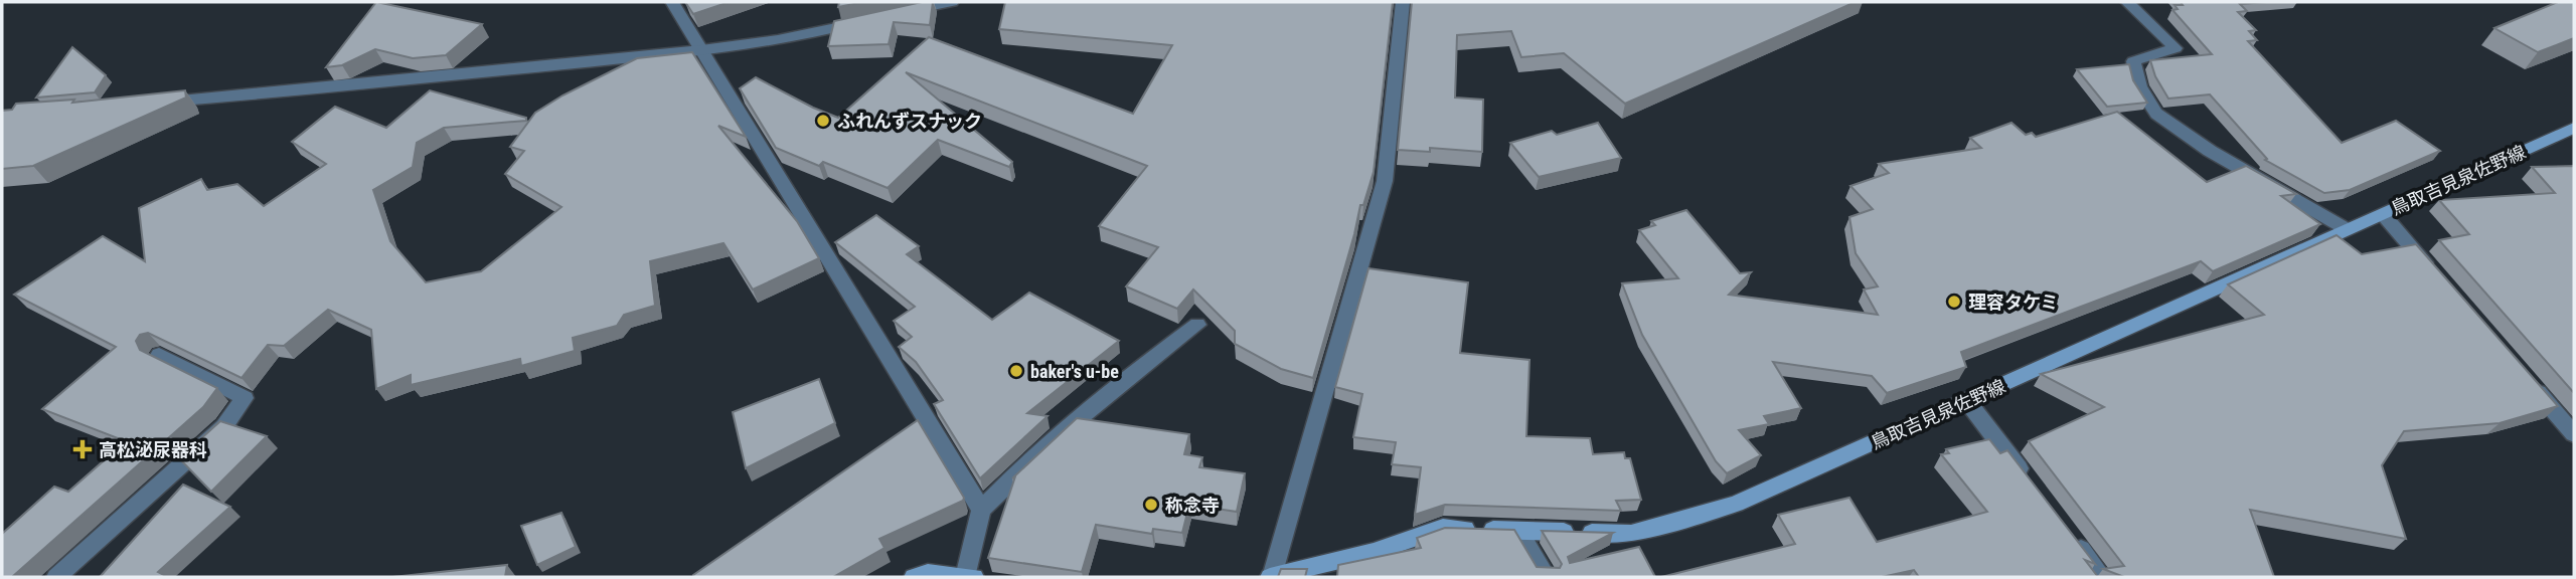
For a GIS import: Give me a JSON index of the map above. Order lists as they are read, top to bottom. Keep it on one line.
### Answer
{"streets":{"main road":["鳥取吉見泉佐野線"]},"places":{"other":["ふれんずスナック","理容タケミ","baker's u-be","称念寺"],"health":["高松泌尿器科"]}}
